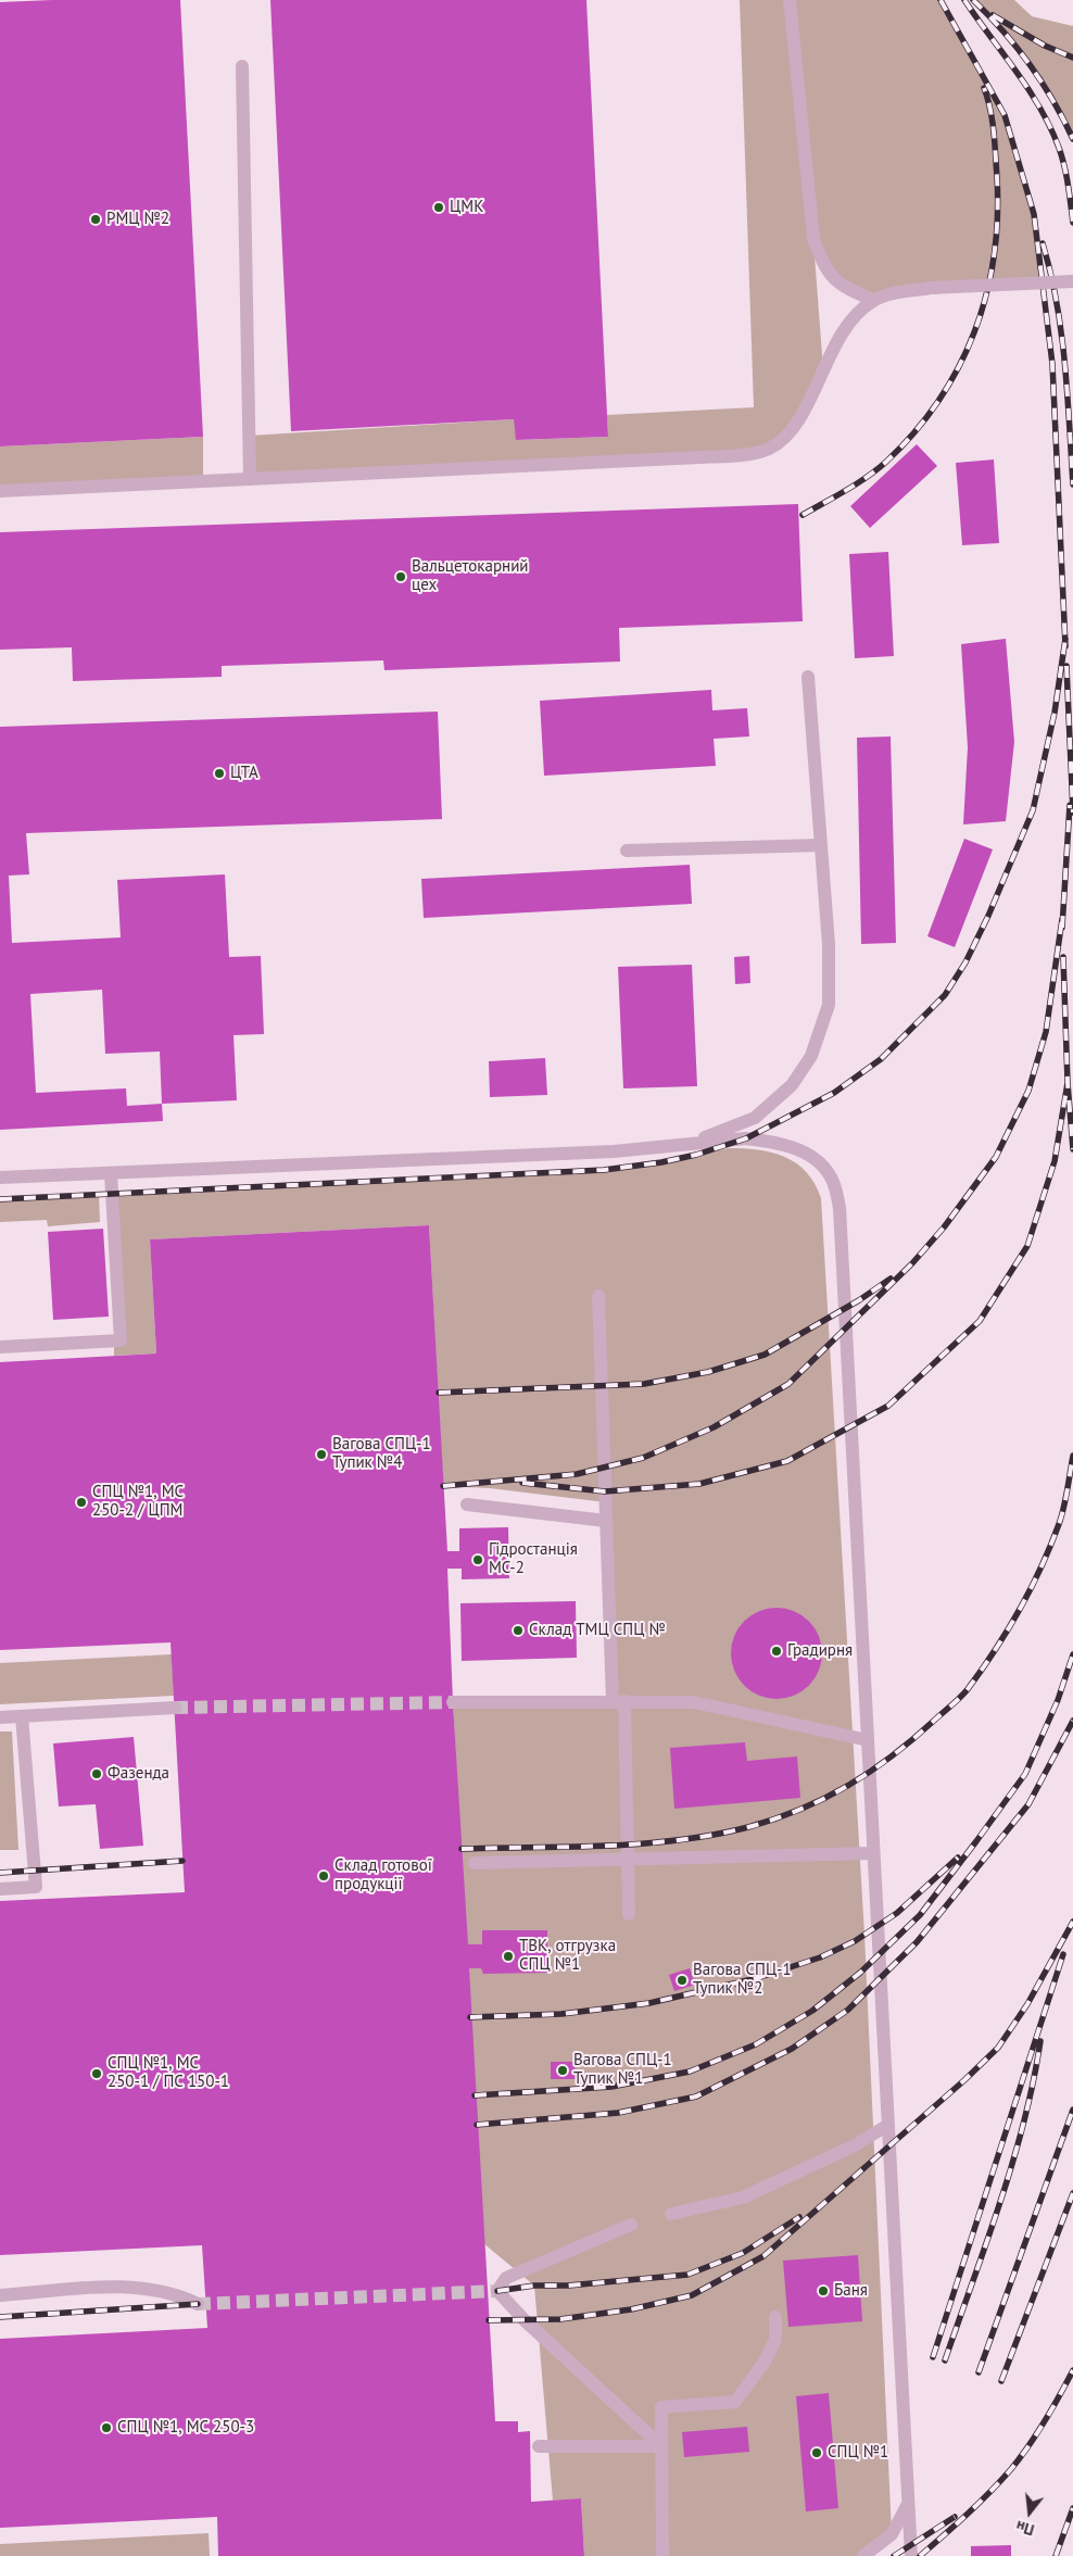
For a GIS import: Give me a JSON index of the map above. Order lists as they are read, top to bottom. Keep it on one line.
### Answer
{"places":["ЦМК","РМЦ №2","Вальцетокарний цех","ЦТА","Вагова СПЦ-1 Тупик №4","СПЦ №1, МС 250-2 / ЦПМ","Гідростанція МС-2","Склад ТМЦ СПЦ №","Градирня","Фазенда","Склад готової продукції","ТВК, отгрузка СПЦ №1","Вагова СПЦ-1 Тупик №2","Вагова СПЦ-1 Тупик №1","СПЦ №1, МС 250-1 / ПС 150-1","Баня","СПЦ №1, МС 250-3","СПЦ №1"],"north":"bottom"}
